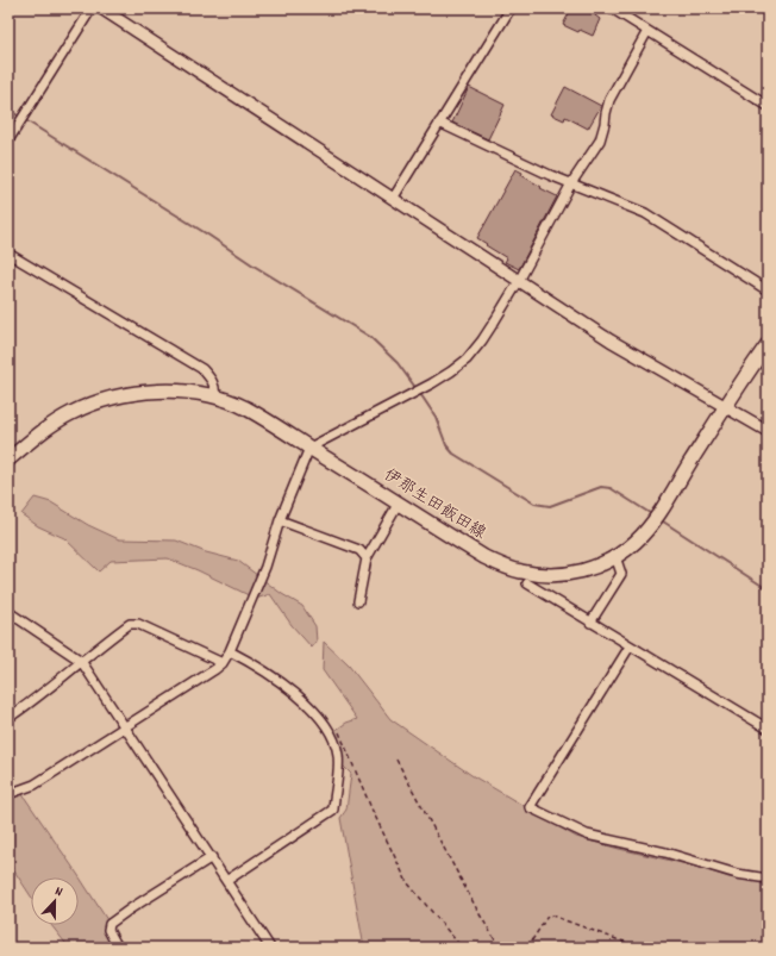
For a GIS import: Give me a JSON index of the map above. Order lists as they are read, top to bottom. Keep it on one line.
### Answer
{"streets":{"main road":["伊那生田飯田線"]},"north":"top"}
